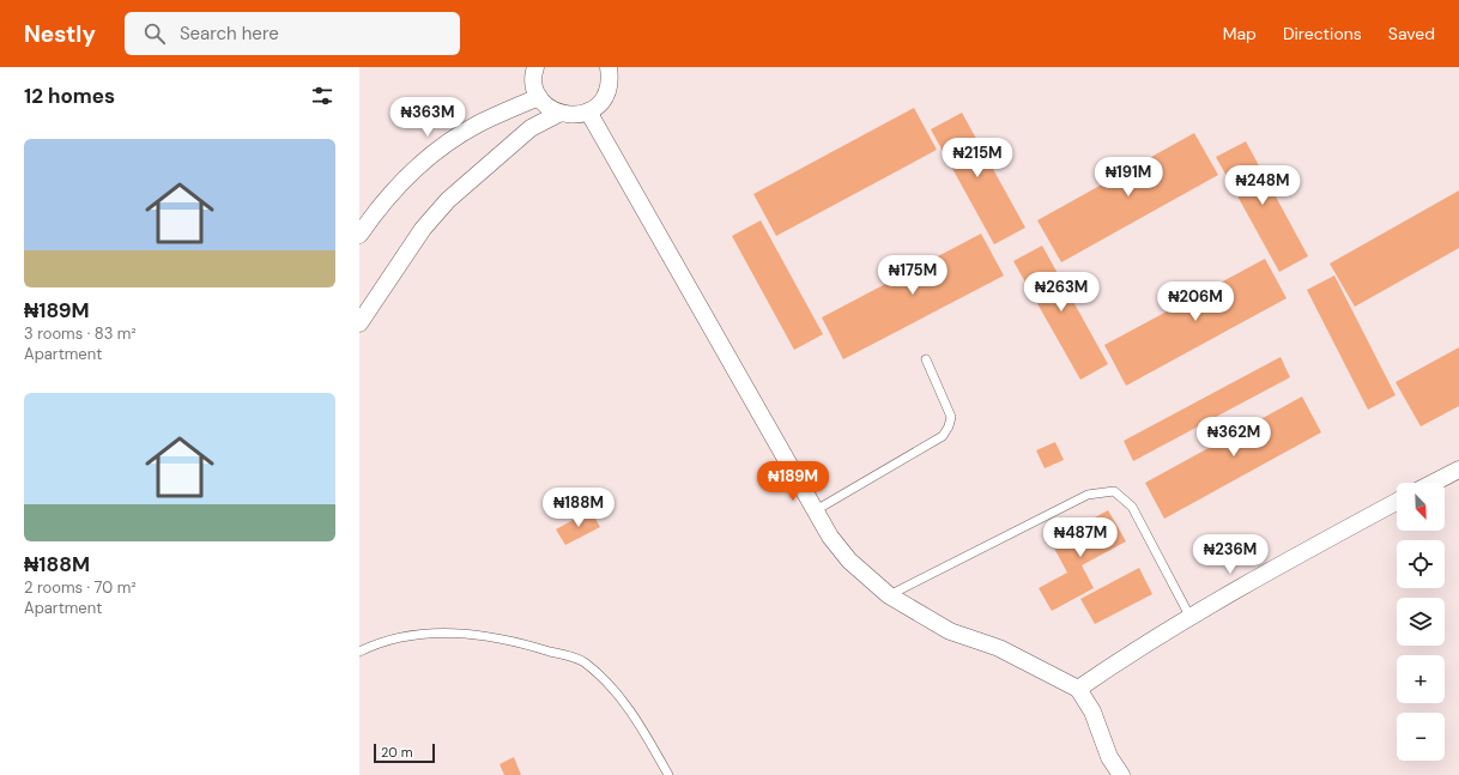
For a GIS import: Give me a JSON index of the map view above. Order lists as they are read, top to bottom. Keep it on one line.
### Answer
{"scale_bar":"20 m","north":"bottom right","page":{"header":"Nestly","search":"Search here","nav":["Map","Directions","Saved"],"heading":"12 homes","price":["₦363M","₦215M","₦191M","₦248M","₦175M","₦263M","₦206M","₦362M","₦189M","₦188M","₦487M","₦236M"],"list":[{"name":"₦189M","note":"3 rooms · 83 m² · Apartment"},{"name":"₦188M","note":"2 rooms · 70 m² · Apartment"}],"map_buttons":["+","−"],"scale":"20 m"}}
